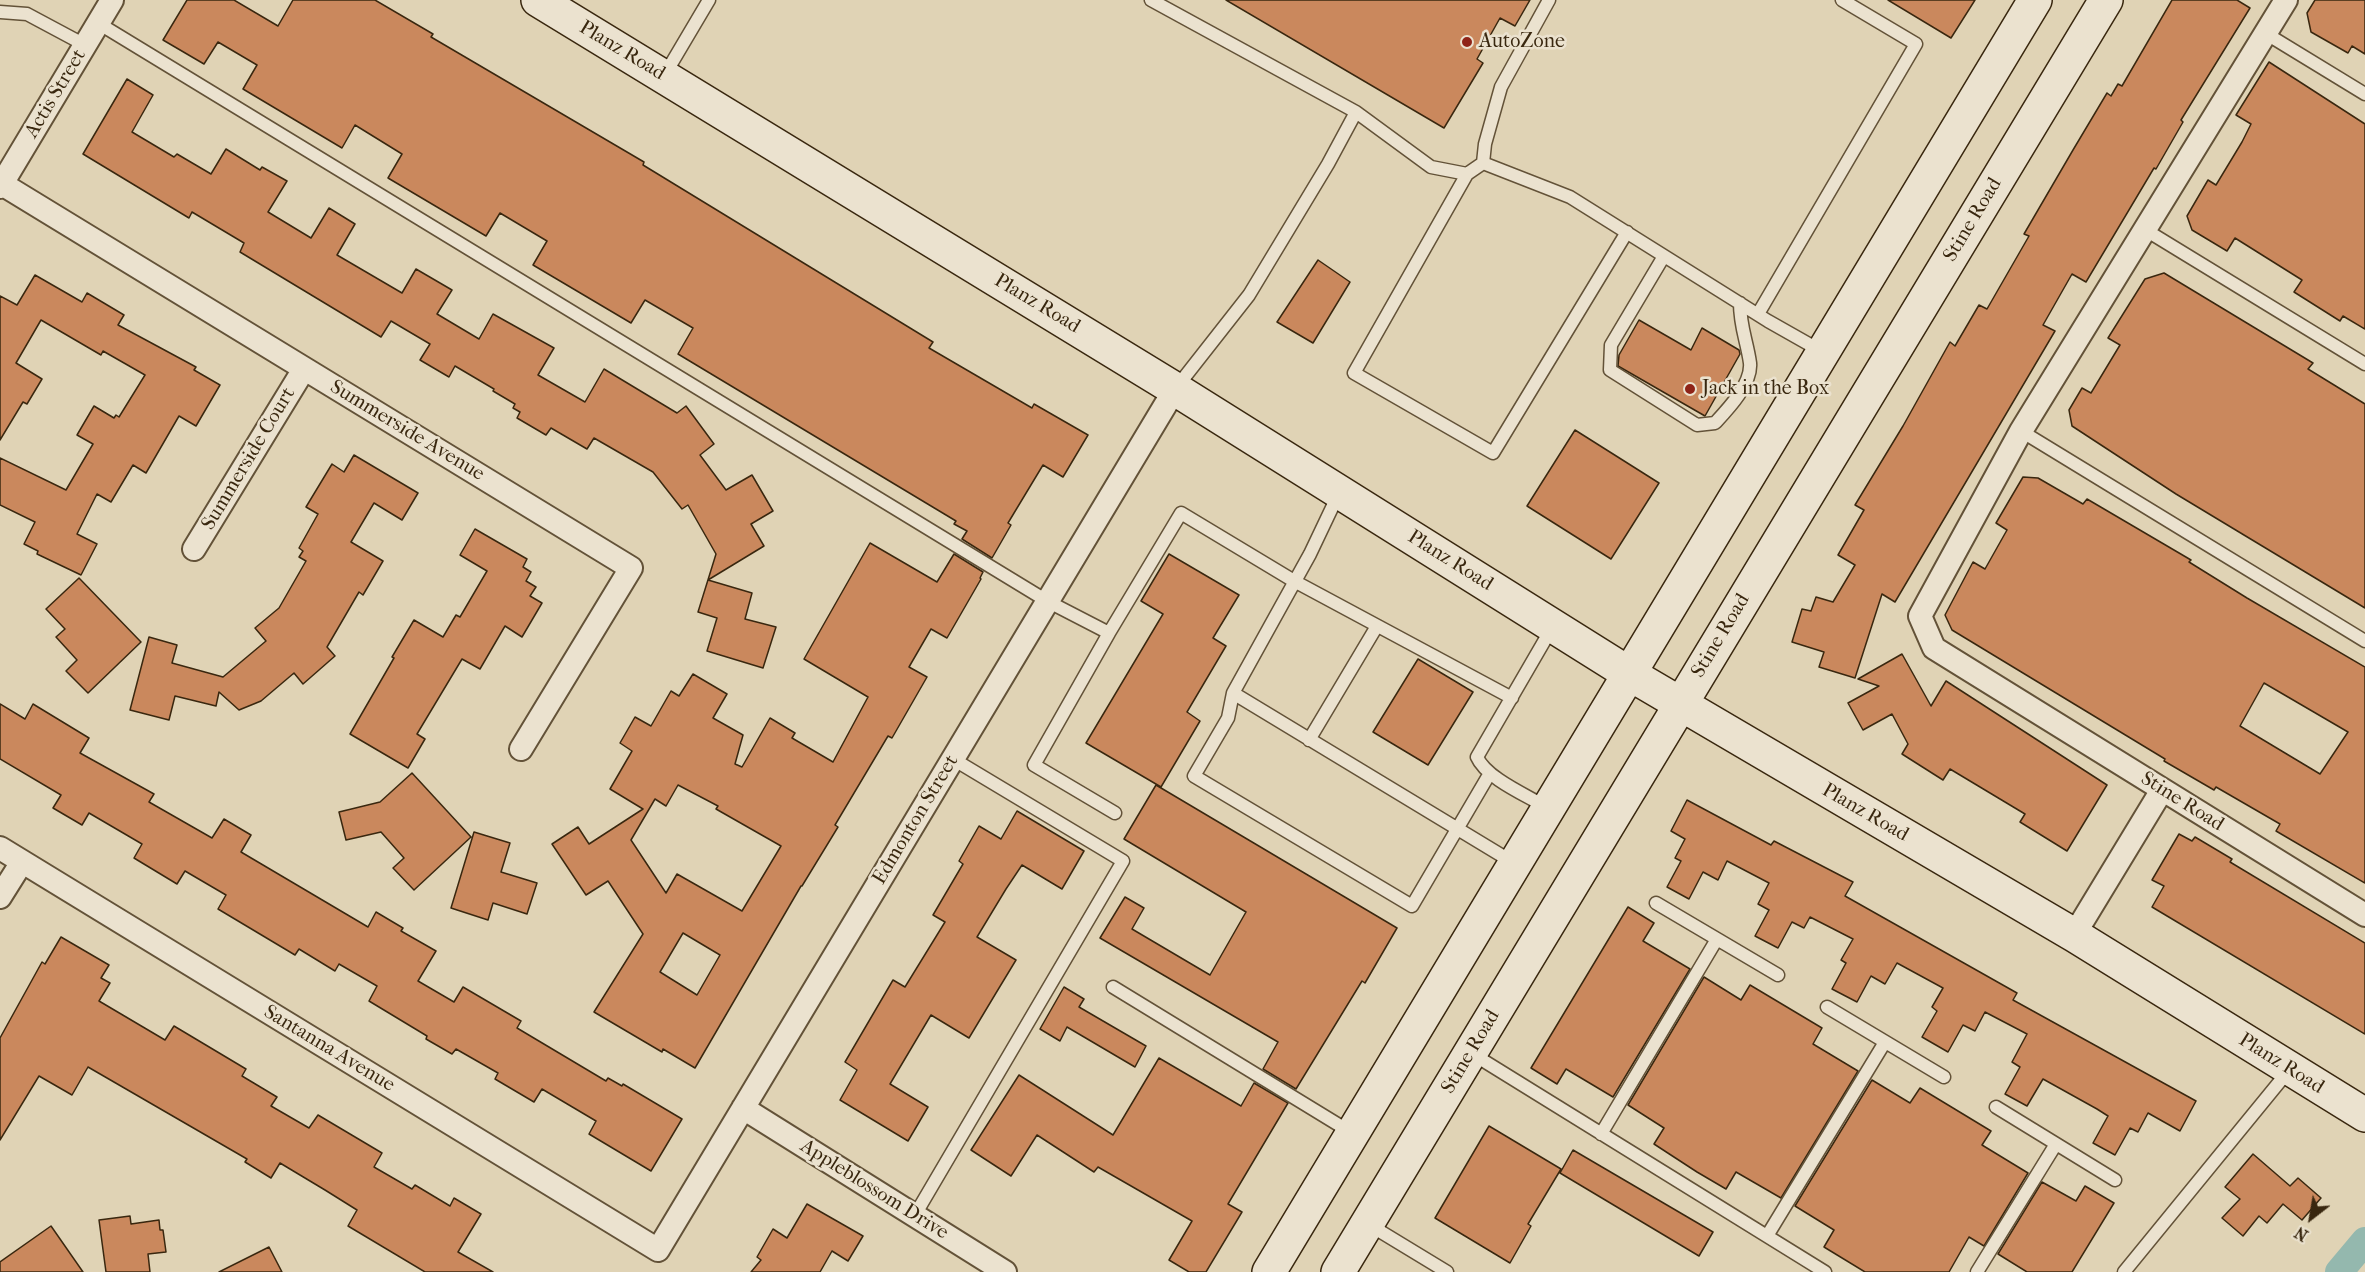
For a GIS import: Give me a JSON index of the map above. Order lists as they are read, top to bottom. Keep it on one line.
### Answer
{"streets":{"main road":["Planz Road","Stine Road"],"street":["Actis Street","Summerside Avenue","Summerside Court","Edmonton Street","Santanna Avenue","Appleblossom Drive"]},"crossings":[["Planz Road","Stine Road"],["Planz Road","Edmonton Street"],["Actis Street","Summerside Avenue"],["Summerside Avenue","Summerside Court"],["Edmonton Street","Santanna Avenue"],["Edmonton Street","Appleblossom Drive"]],"places":["AutoZone","Jack in the Box"],"north":"bottom left"}
